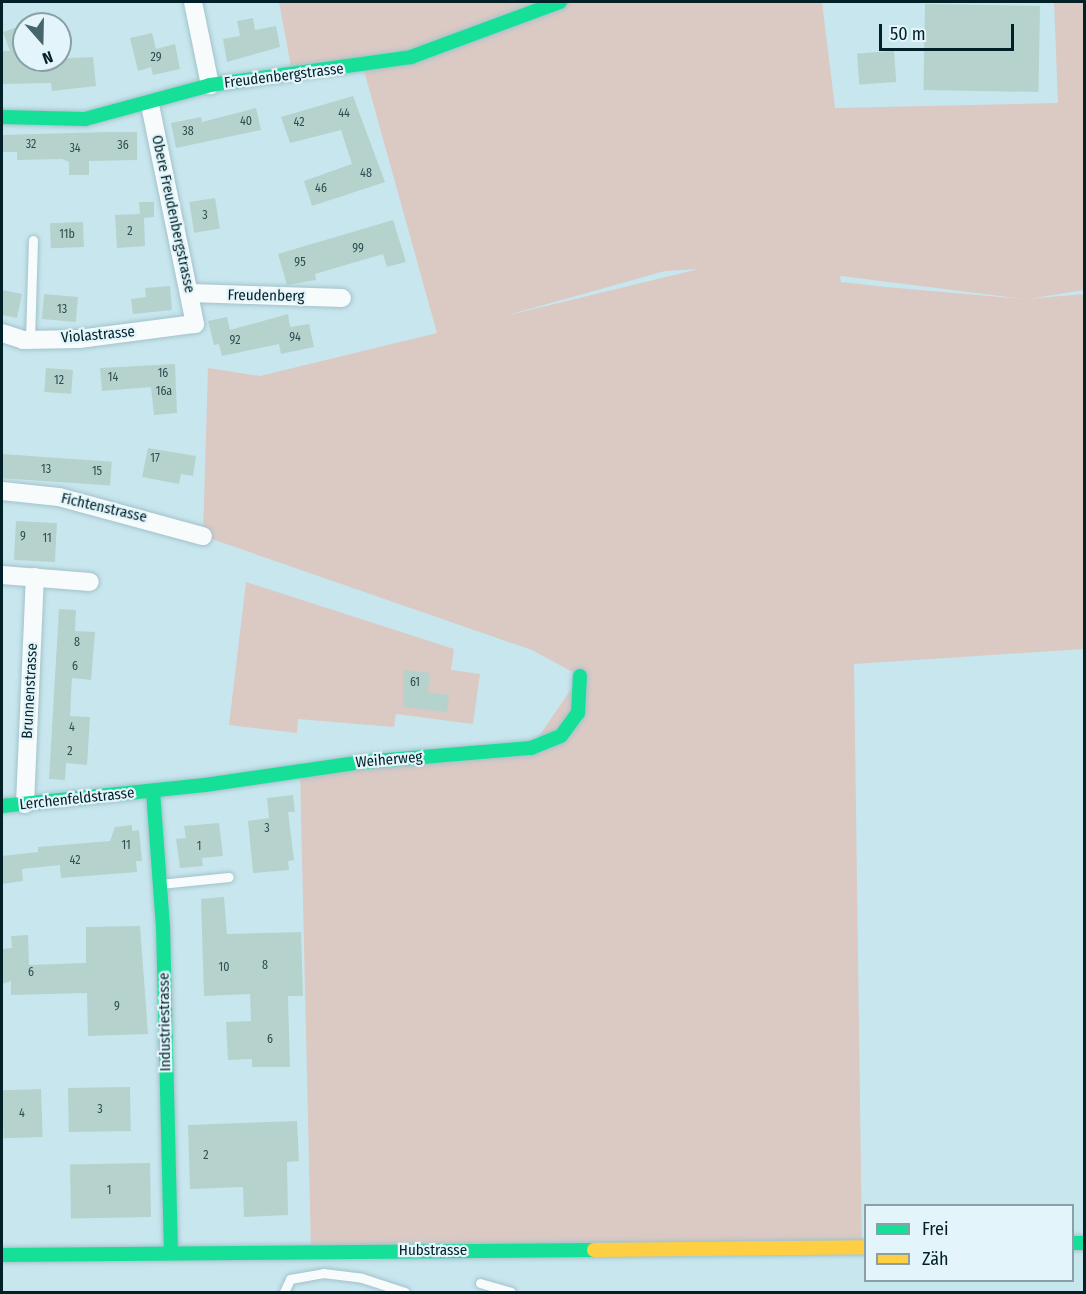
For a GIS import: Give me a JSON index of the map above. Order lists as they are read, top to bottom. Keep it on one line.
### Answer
{"streets":{"street":["Freudenbergstrasse","Obere Freudenbergstrasse","Freudenberg","Violastrasse","Fichtenstrasse","Brunnenstrasse","Weiherweg","Lerchenfeldstrasse","Industriestrasse","Hubstrasse"]},"crossings":[["Freudenbergstrasse","Obere Freudenbergstrasse"],["Obere Freudenbergstrasse","Freudenberg"],["Obere Freudenbergstrasse","Violastrasse"],["Brunnenstrasse","Lerchenfeldstrasse"],["Weiherweg","Lerchenfeldstrasse"],["Weiherweg","Industriestrasse"],["Lerchenfeldstrasse","Industriestrasse"],["Industriestrasse","Hubstrasse"]],"house_numbers":["29","44","40","42","38","32","36","34","48","46","3","2","11b","99","95","13","94","92","16","14","12","16a","17","13","15","9","11","8","6","61","4","2","3","11","1","42","8","10","6","9","6","3","4","2","1"],"legend":["Frei","Zäh"],"scale_bar":"50 m","north":"bottom"}
